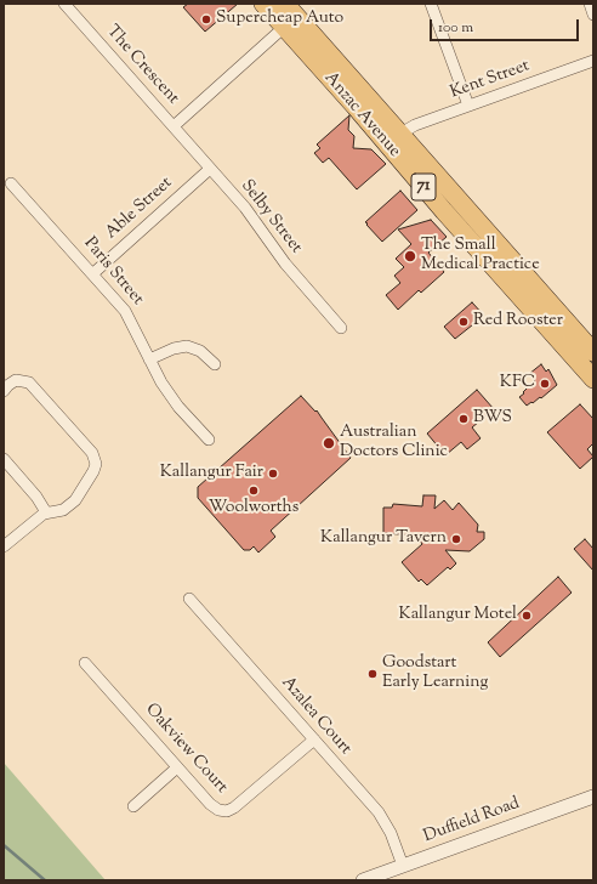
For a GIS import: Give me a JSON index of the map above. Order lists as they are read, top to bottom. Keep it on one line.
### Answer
{"streets":{"highway":["Anzac Avenue","71"],"street":["The Crescent","Kent Street","Able Street","Selby Street","Paris Street","Azalea Court","Oakview Court","Duffield Road"]},"crossings":[["The Crescent","Anzac Avenue"],["The Crescent","Selby Street"],["Kent Street","Anzac Avenue"],["Able Street","Selby Street"],["Able Street","Paris Street"],["Azalea Court","Oakview Court"],["Azalea Court","Duffield Road"]],"places":["Supercheap Auto","The Small Medical Practice","Red Rooster","KFC","BWS","Australian Doctors Clinic","Kallangur Fair","Woolworths","Kallangur Tavern","Kallangur Motel","Goodstart Early Learning"],"scale_bar":"100 m"}
